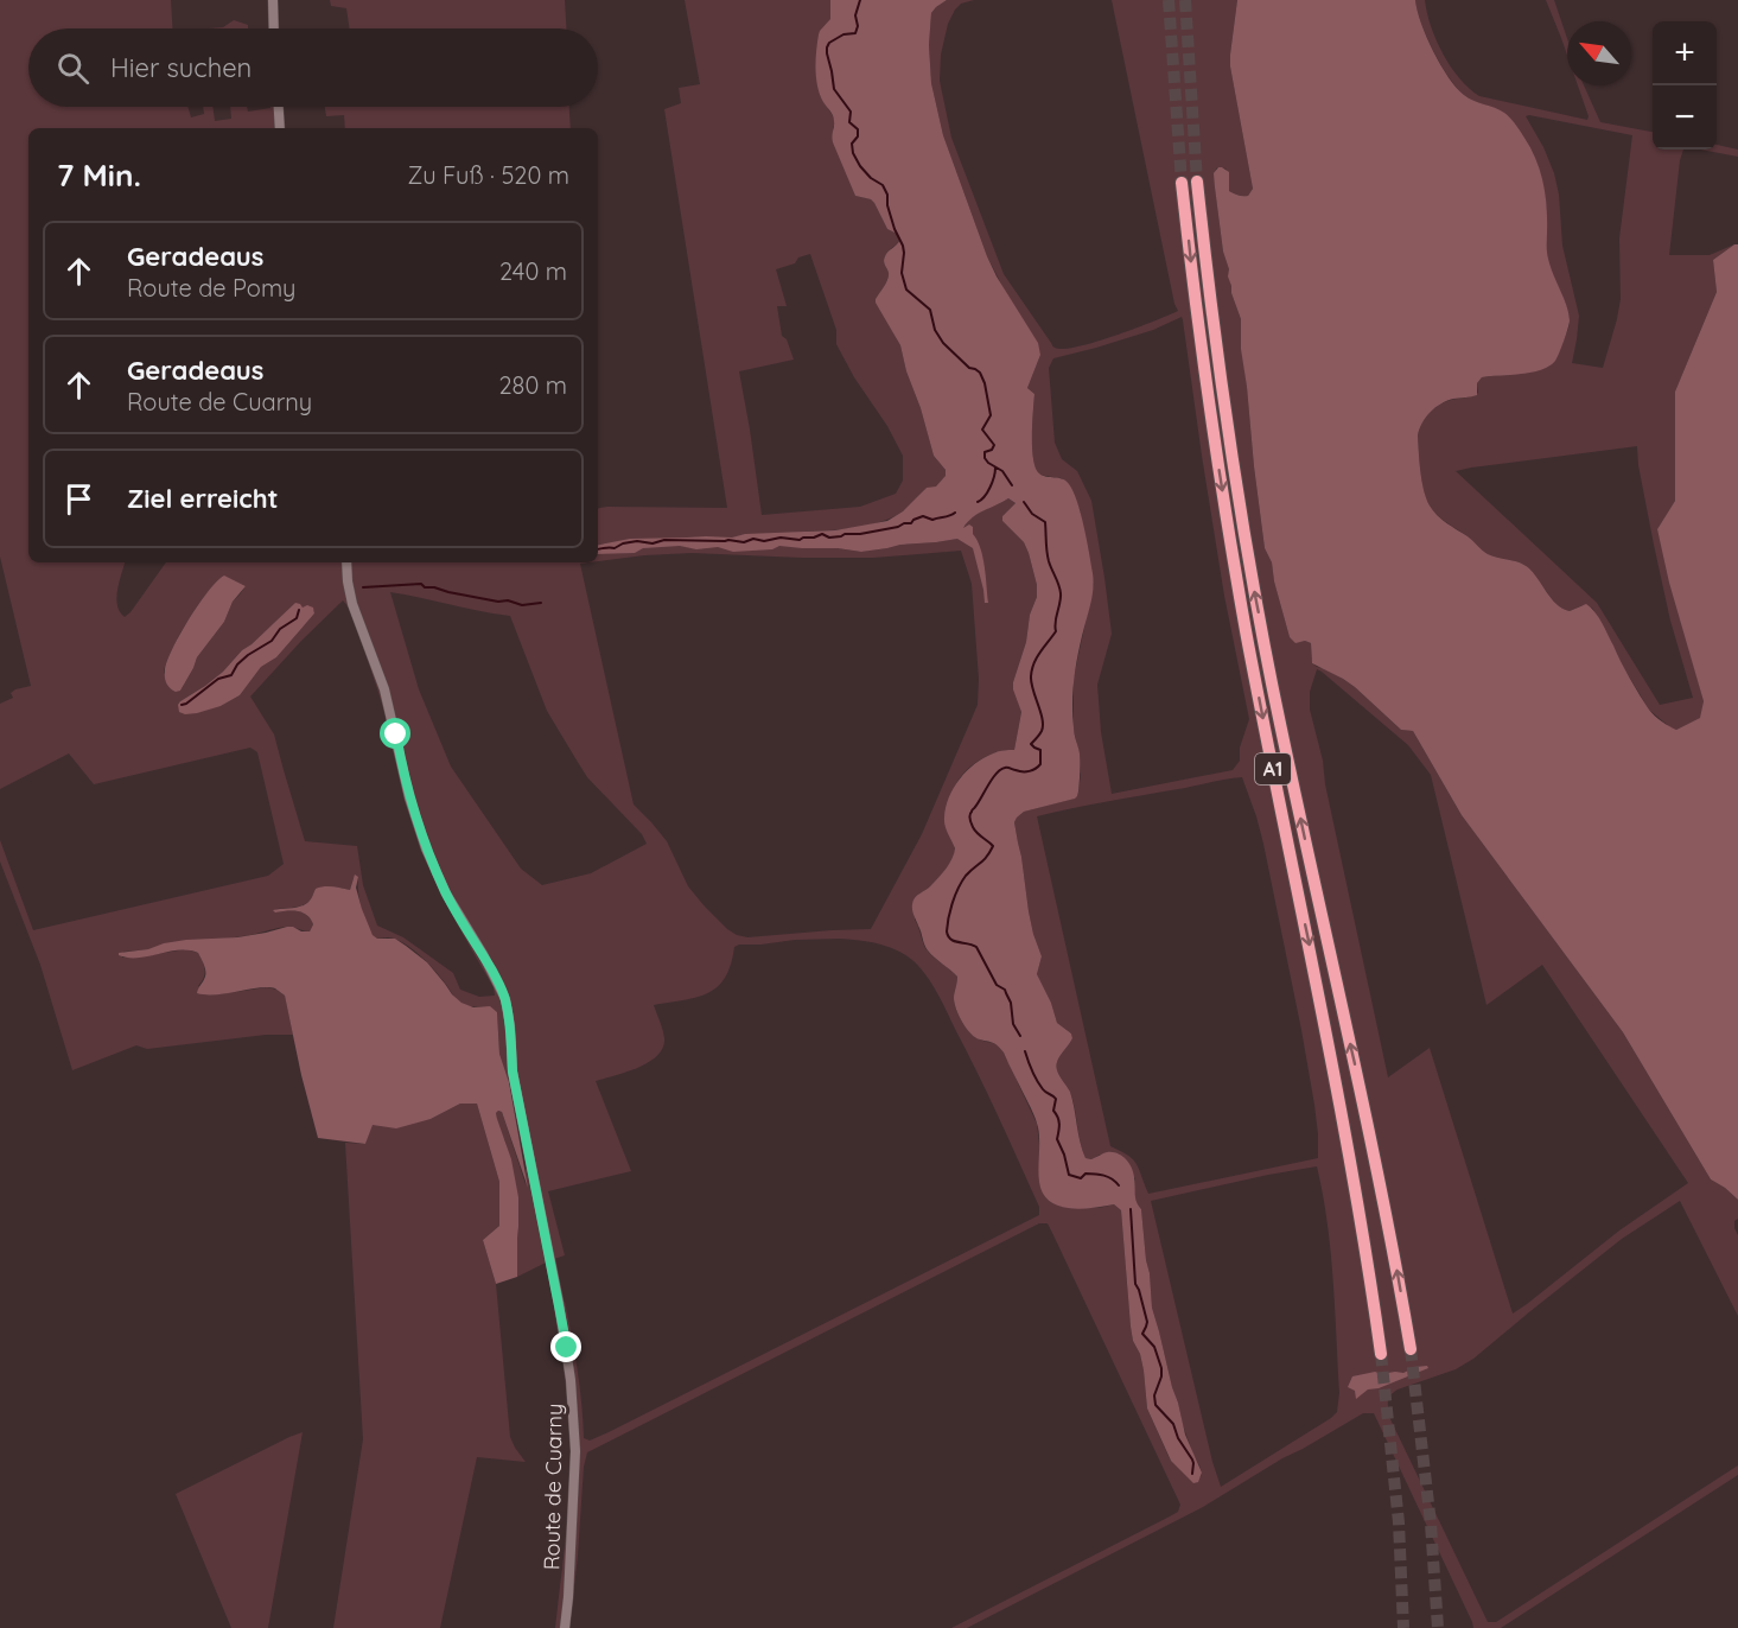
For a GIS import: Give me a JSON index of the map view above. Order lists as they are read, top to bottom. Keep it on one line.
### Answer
{"streets":{"highway":["A1"],"street":["Route de Cuarny"]},"north":"top left","page":{"map_buttons":["+","−"],"search":"Hier suchen","heading":["7 Min.","Zu Fuß · 520 m"],"list":[["Geradeaus","Route de Pomy","240 m"],["Geradeaus","Route de Cuarny","280 m"],"Ziel erreicht"]}}
